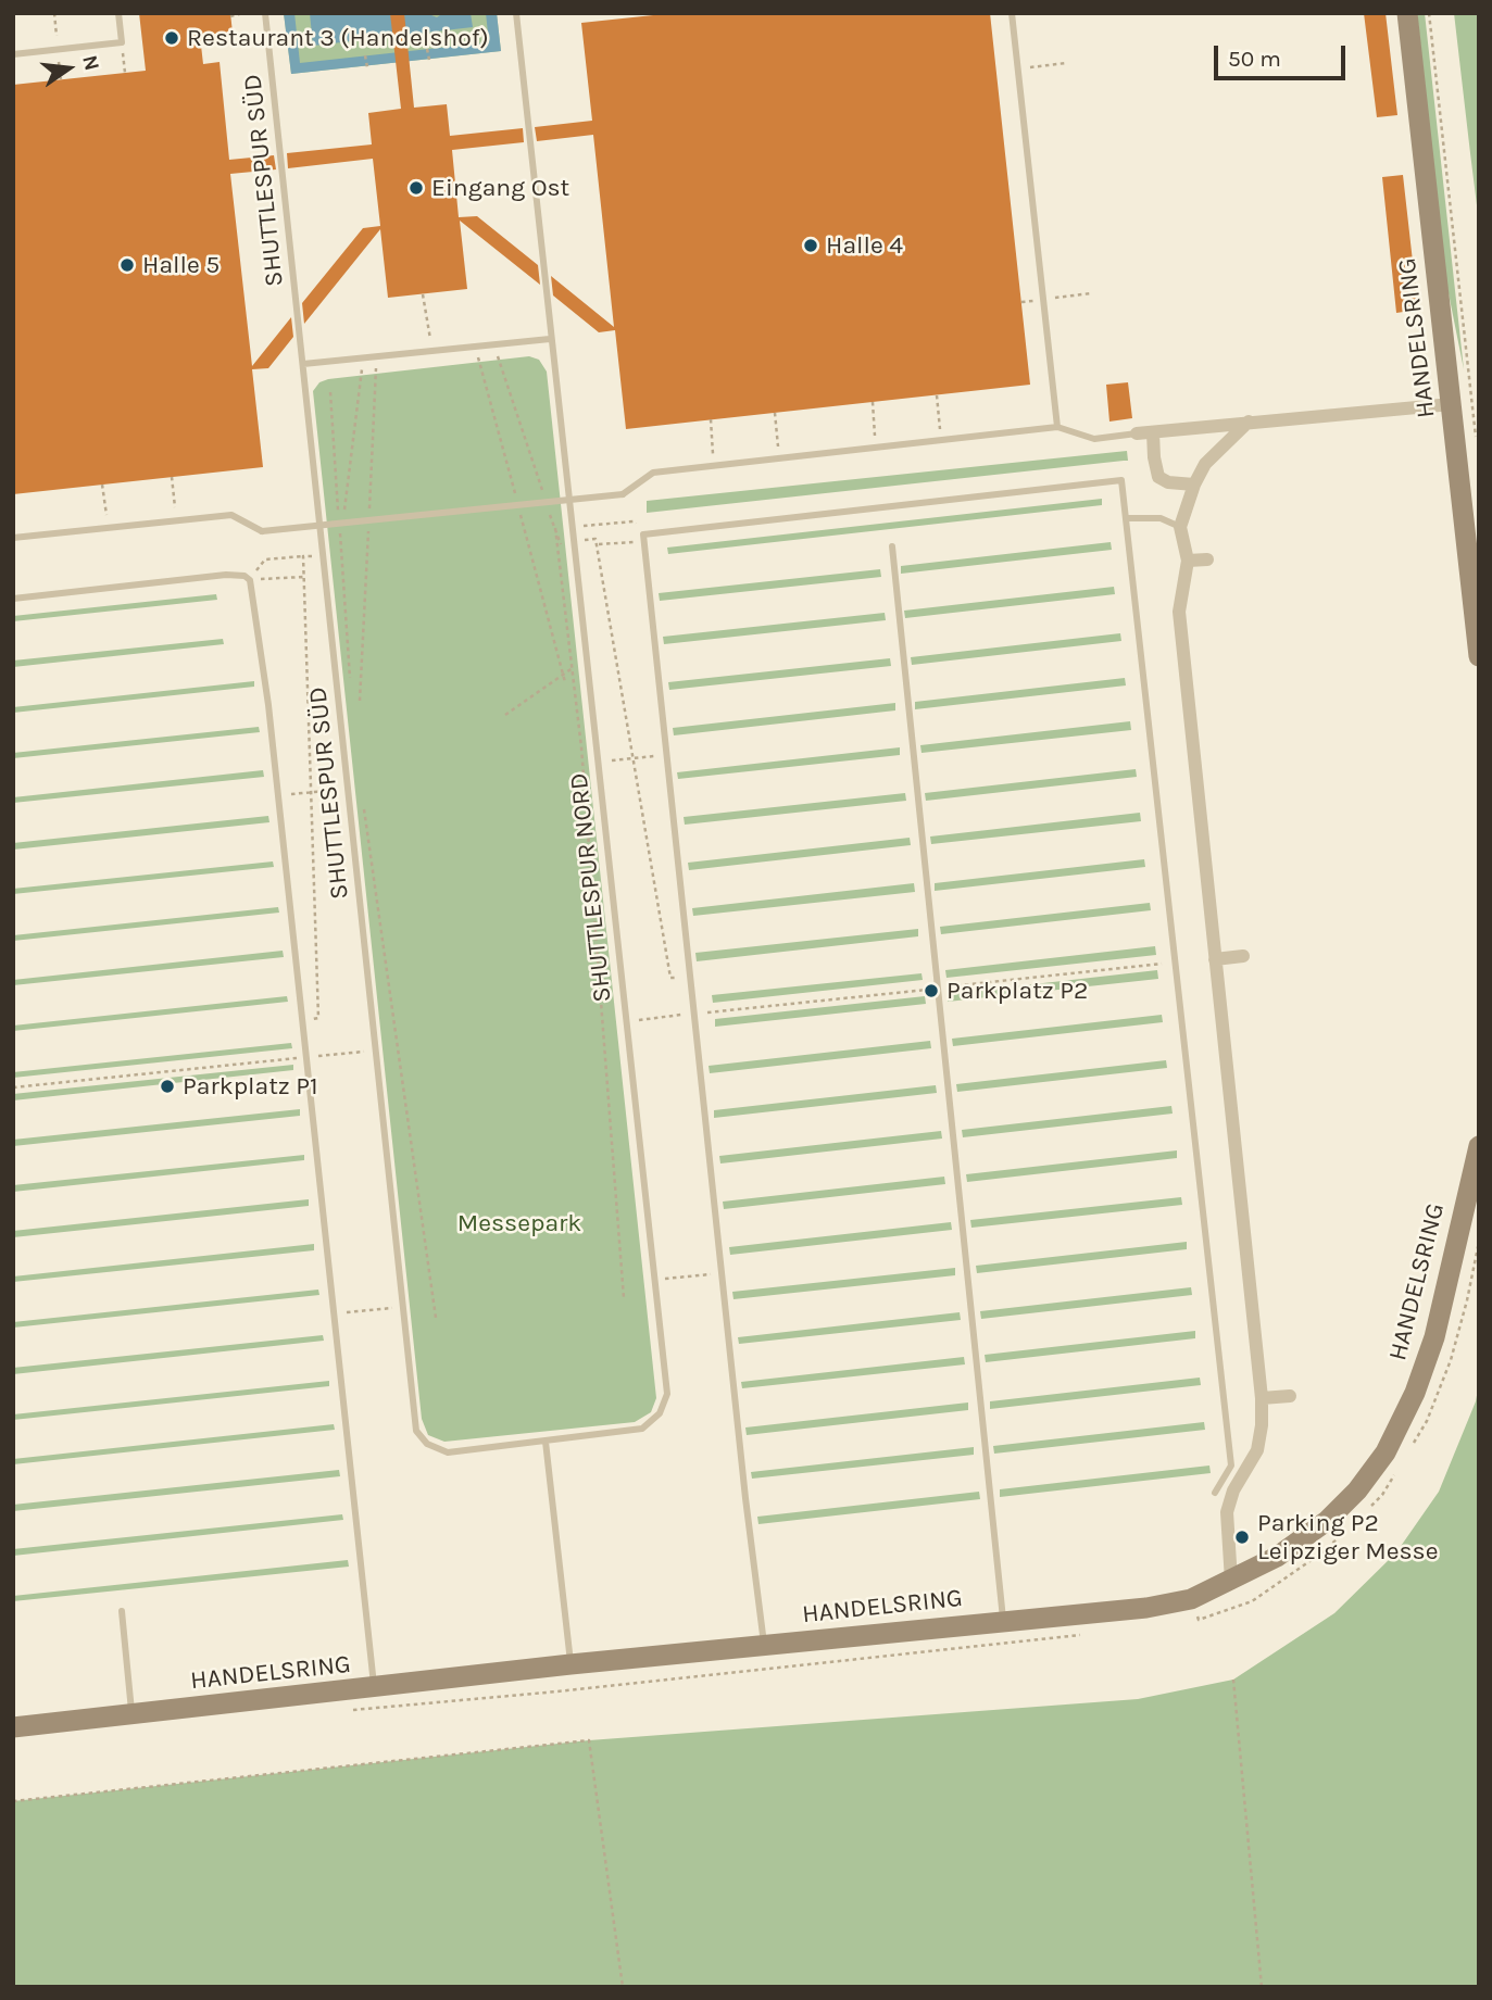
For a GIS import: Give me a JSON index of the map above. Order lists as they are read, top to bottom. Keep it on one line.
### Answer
{"streets":{"main road":["HANDELSRING"],"lane":["SHUTTLESPUR SÜD","SHUTTLESPUR NORD"]},"crossings":[["SHUTTLESPUR SÜD","SHUTTLESPUR NORD"]],"parks":["Messepark"],"places":["Restaurant 3 (Handelshof)","Eingang Ost","Halle 4","Halle 5","Parkplatz P2","Parkplatz P1","Parking P2 Leipziger Messe"],"scale_bar":"50 m","north":"right"}
